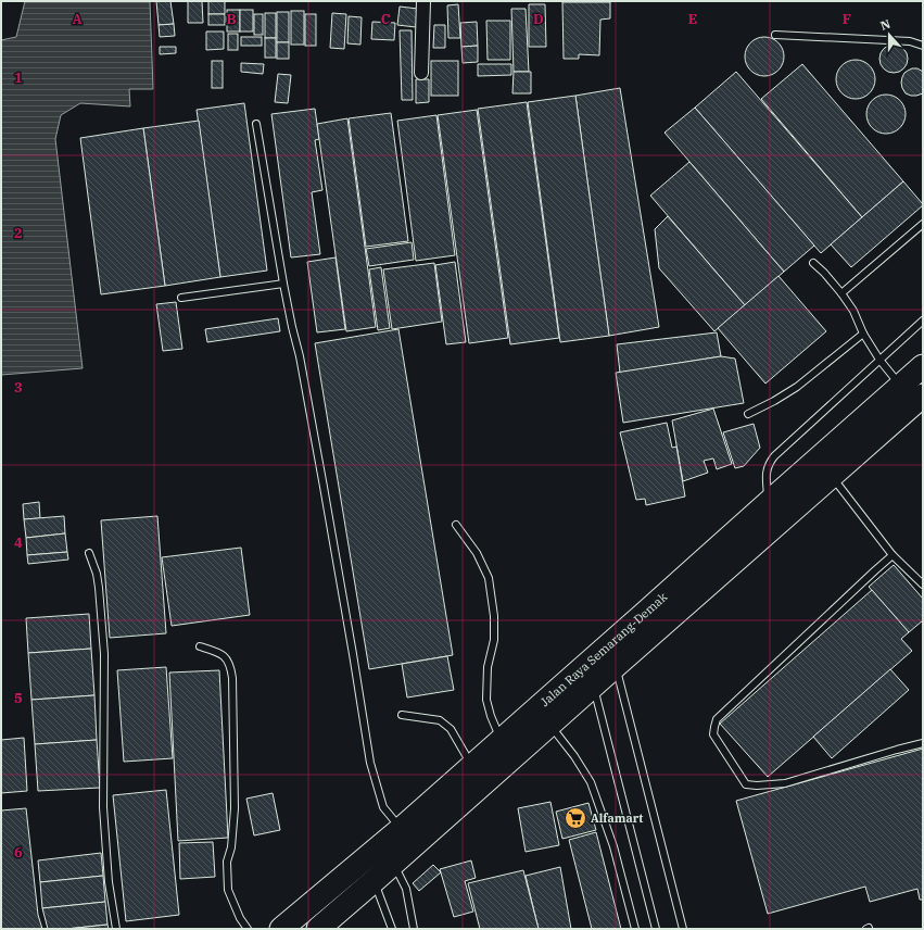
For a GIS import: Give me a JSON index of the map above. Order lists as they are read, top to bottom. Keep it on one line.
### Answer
{"streets":{"highway":["Jalan Raya Semarang-Demak"]},"places":{"supermarket":["Alfamart"]},"north":"top","grid":{"columns":["A","B","C","D","E","F"],"rows":["1","2","3","4","5","6"]}}
